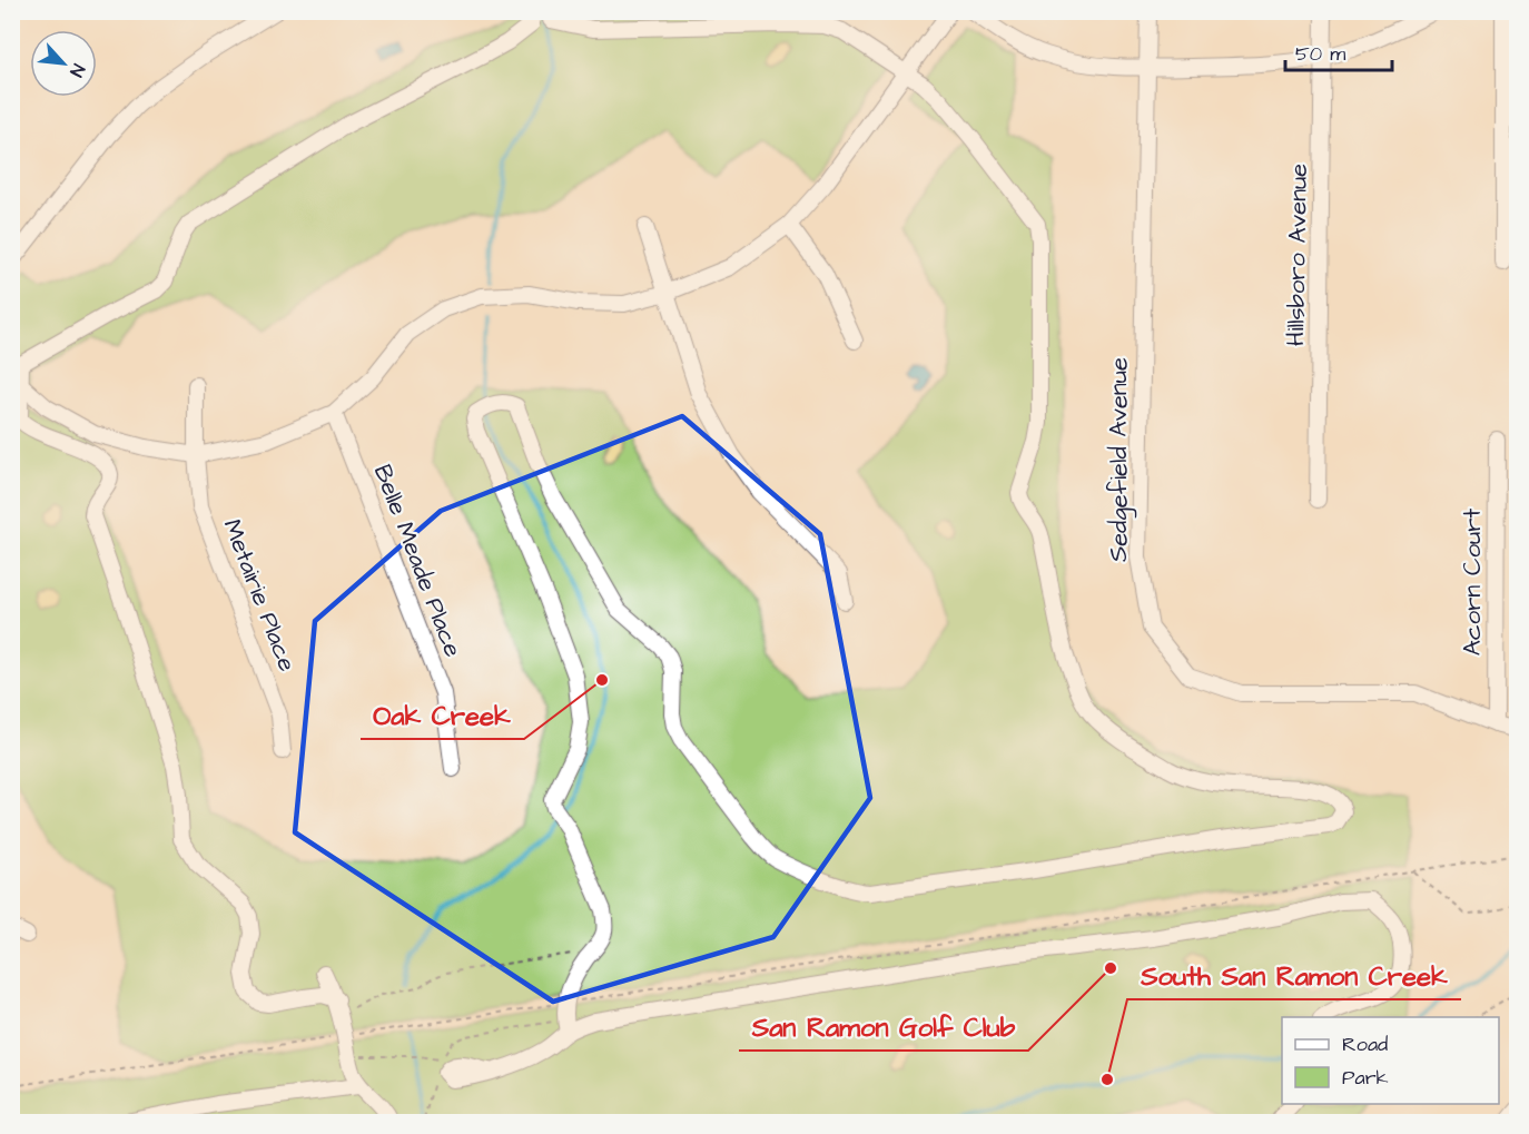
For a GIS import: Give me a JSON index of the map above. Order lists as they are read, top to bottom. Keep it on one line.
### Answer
{"streets":{"street":["Hillsboro Avenue","Sedgefield Avenue","Belle Meade Place","Acorn Court","Metairie Place"]},"crossings":[["Sedgefield Avenue","Acorn Court"]],"places":["Oak Creek","San Ramon Golf Club","South San Ramon Creek"],"legend":["Road","Park"],"scale_bar":"50 m","north":"bottom right"}
